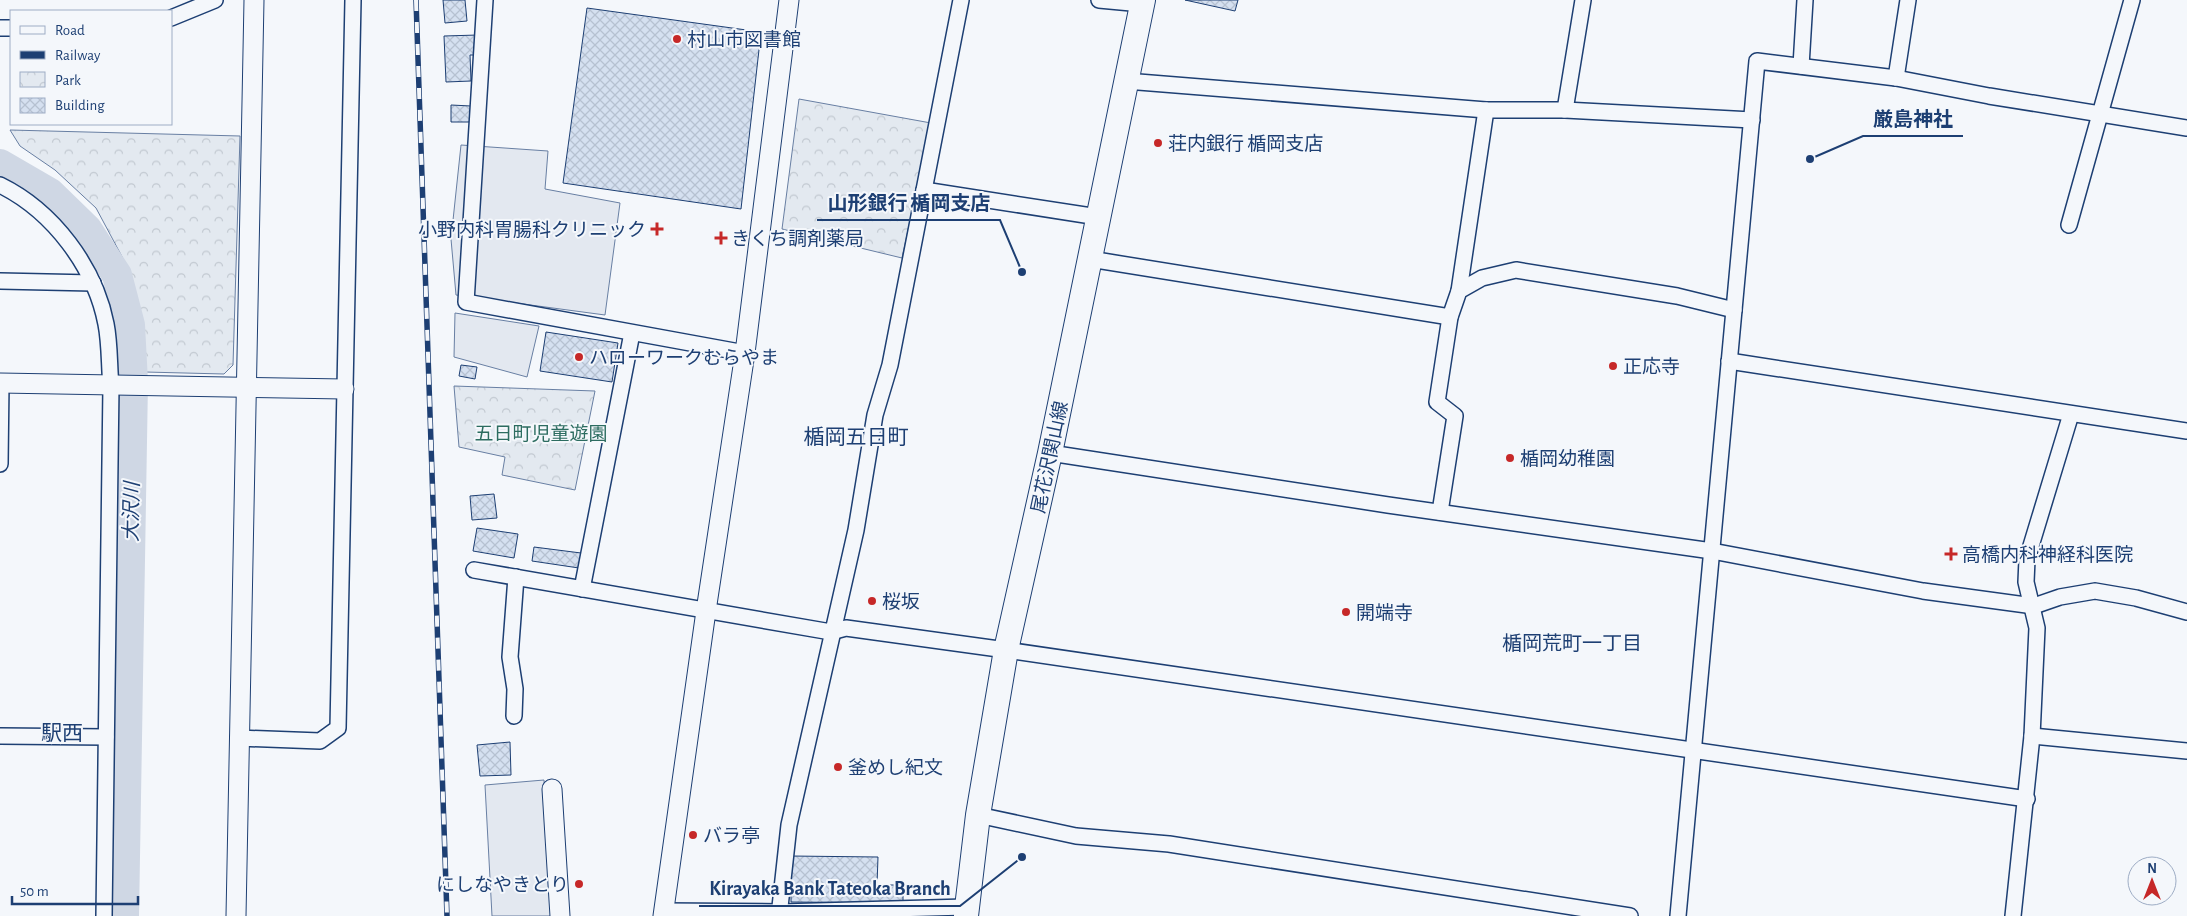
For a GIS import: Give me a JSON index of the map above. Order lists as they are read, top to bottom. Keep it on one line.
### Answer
{"streets":{"main road":["尾花沢関山線"]},"districts":["楯岡五日町","楯岡荒町一丁目","駅西"],"water":["大沢川"],"parks":["五日町児童遊園"],"places":{"other":["村山市図書館","荘内銀行 楯岡支店","厳島神社","山形銀行 楯岡支店","ハローワークむらやま","正応寺","楯岡幼稚園","桜坂","開端寺","釜めし紀文","バラ亭","Kirayaka Bank Tateoka Branch","にしなやきとり"],"health":["小野内科胃腸科クリニック","きくち調剤薬局","高橋内科神経科医院"]},"legend":["Road","Railway","Park","Building"],"scale_bar":"50 m","north":"top"}
